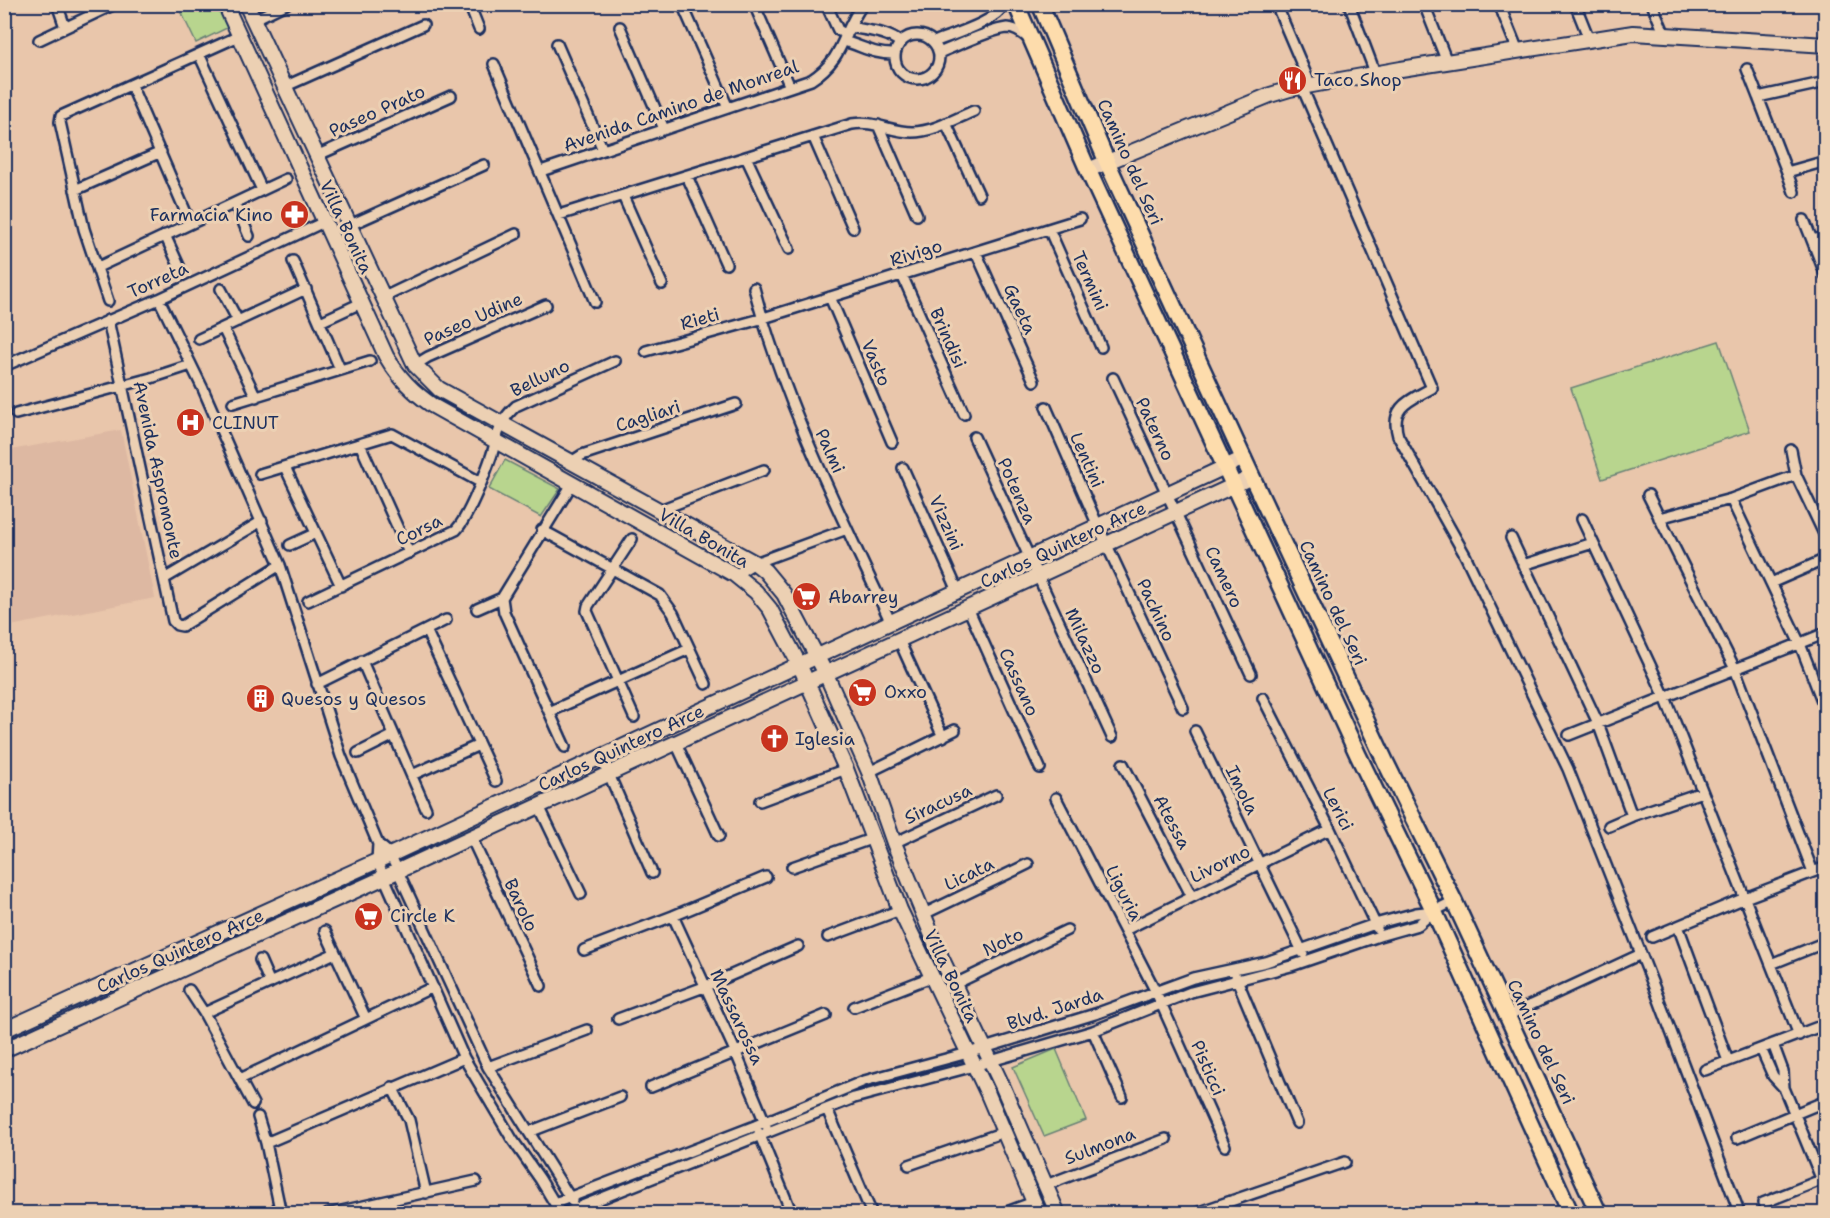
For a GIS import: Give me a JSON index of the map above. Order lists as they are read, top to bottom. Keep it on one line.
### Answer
{"streets":{"main road":["Camino del Seri"],"street":["Avenida Camino de Monreal","Paseo Prato","Villa Bonita","Rivigo","Torreta","Termini","Gaeta","Paseo Udine","Rieti","Brindisi","Vasto","Belluno","Cagliari","Paterno","Palmi","Lentini","Avenida Aspromonte","Potenza","Vizzini","Corsa","Carlos Quintero Arce","Camero","Pachino","Milazzo","Cassano","Imola","Siracusa","Lerici","Atessa","Livorno","Licata","Liguria","Barolo","Noto","Blvd. Jarda","Massarossa","Pisticci","Sulmona"]},"crossings":[["Paseo Prato","Villa Bonita"],["Camino del Seri","Carlos Quintero Arce"],["Villa Bonita","Torreta"],["Villa Bonita","Paseo Udine"],["Villa Bonita","Belluno"],["Villa Bonita","Cagliari"],["Villa Bonita","Corsa"],["Villa Bonita","Carlos Quintero Arce"],["Villa Bonita","Siracusa"],["Villa Bonita","Licata"],["Villa Bonita","Noto"],["Villa Bonita","Blvd. Jarda"],["Villa Bonita","Sulmona"],["Rivigo","Termini"],["Rivigo","Gaeta"],["Rivigo","Rieti"],["Rivigo","Brindisi"],["Rivigo","Vasto"],["Rivigo","Palmi"],["Torreta","Avenida Aspromonte"],["Rieti","Palmi"],["Belluno","Corsa"],["Paterno","Carlos Quintero Arce"],["Paterno","Camero"],["Palmi","Carlos Quintero Arce"],["Lentini","Carlos Quintero Arce"],["Lentini","Pachino"],["Potenza","Carlos Quintero Arce"],["Potenza","Milazzo"],["Vizzini","Carlos Quintero Arce"],["Carlos Quintero Arce","Camero"],["Carlos Quintero Arce","Pachino"],["Carlos Quintero Arce","Milazzo"],["Carlos Quintero Arce","Cassano"],["Carlos Quintero Arce","Barolo"],["Imola","Livorno"],["Imola","Blvd. Jarda"],["Lerici","Livorno"],["Lerici","Blvd. Jarda"],["Atessa","Livorno"],["Livorno","Liguria"],["Liguria","Blvd. Jarda"],["Liguria","Pisticci"],["Blvd. Jarda","Massarossa"],["Blvd. Jarda","Pisticci"]],"places":{"restaurant":["Taco Shop"],"pharmacy":["Farmacia Kino"],"hospital":["CLINUT"],"supermarket":["Abarrey","Oxxo","Circle K"],"building":["Quesos y Quesos"],"church":["Iglesia"]}}
